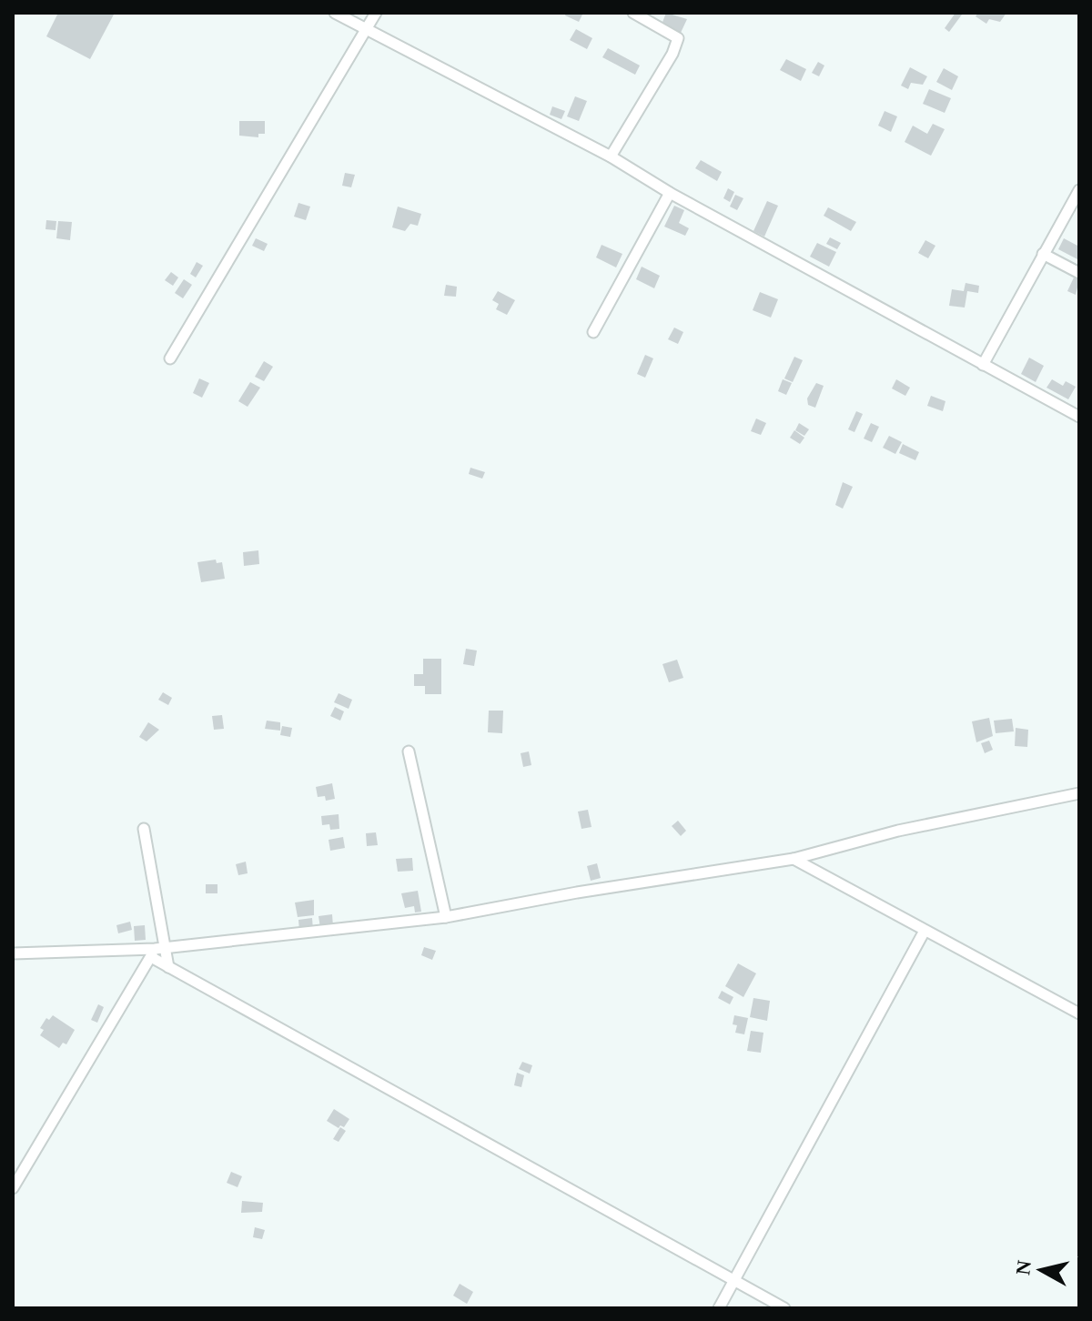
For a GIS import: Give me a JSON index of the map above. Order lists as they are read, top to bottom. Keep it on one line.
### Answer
{"north":"left"}
